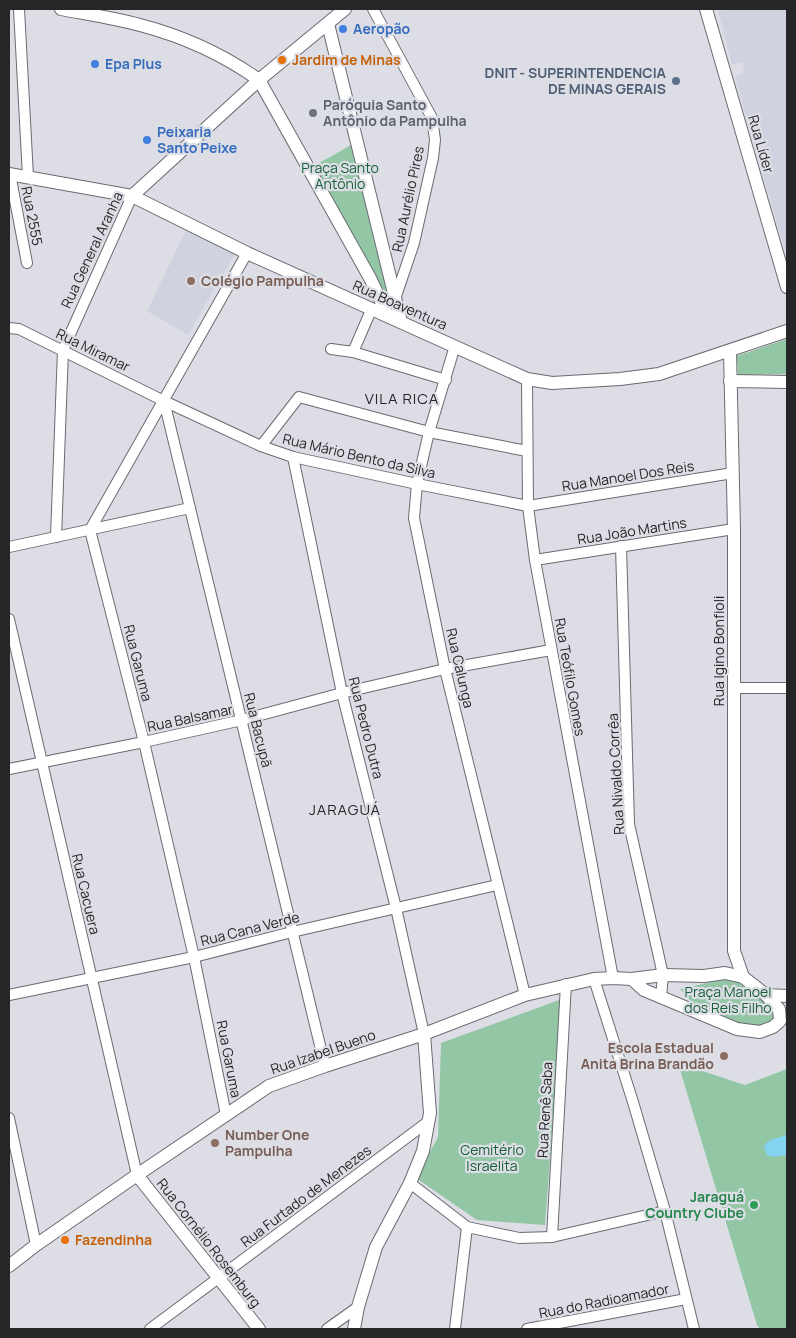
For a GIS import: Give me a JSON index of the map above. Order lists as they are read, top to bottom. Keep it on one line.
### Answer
{"streets":{"street":["Rua Líder","Rua Aurélio Pires","Rua 2555","Rua General Aranha","Rua Boaventura","Rua Miramar","Rua Mário Bento da Silva","Rua Manoel Dos Reis","Rua João Martins","Rua Igino Bonfioli","Rua Garuma","Rua Calunga","Rua Teófilo Gomes","Rua Balsamar","Rua Pedro Dutra","Rua Bacupã","Rua Nivaldo Corrêa","Rua Cacuera","Rua Cana Verde","Rua Izabel Bueno","Rua Renê Saba","Rua Furtado de Menezes","Rua Cornélio Rosemburg","Rua do Radioamador"]},"crossings":[["Rua Aurélio Pires","Rua Boaventura"],["Rua 2555","Rua Boaventura"],["Rua General Aranha","Rua Boaventura"],["Rua General Aranha","Rua Miramar"],["Rua Boaventura","Rua Igino Bonfioli"],["Rua Boaventura","Rua Calunga"],["Rua Boaventura","Rua Teófilo Gomes"],["Rua Miramar","Rua Mário Bento da Silva"],["Rua Miramar","Rua Bacupã"],["Rua Mário Bento da Silva","Rua Manoel Dos Reis"],["Rua Mário Bento da Silva","Rua Calunga"],["Rua Mário Bento da Silva","Rua Teófilo Gomes"],["Rua Mário Bento da Silva","Rua Pedro Dutra"],["Rua Mário Bento da Silva","Rua Bacupã"],["Rua Manoel Dos Reis","Rua Igino Bonfioli"],["Rua Manoel Dos Reis","Rua Teófilo Gomes"],["Rua João Martins","Rua Igino Bonfioli"],["Rua João Martins","Rua Teófilo Gomes"],["Rua João Martins","Rua Nivaldo Corrêa"],["Rua Garuma","Rua Balsamar"],["Rua Garuma","Rua Cana Verde"],["Rua Garuma","Rua Izabel Bueno"],["Rua Calunga","Rua Balsamar"],["Rua Calunga","Rua Cana Verde"],["Rua Calunga","Rua Izabel Bueno"],["Rua Teófilo Gomes","Rua Balsamar"],["Rua Teófilo Gomes","Rua Izabel Bueno"],["Rua Balsamar","Rua Pedro Dutra"],["Rua Balsamar","Rua Bacupã"],["Rua Balsamar","Rua Cacuera"],["Rua Pedro Dutra","Rua Cana Verde"],["Rua Pedro Dutra","Rua Izabel Bueno"],["Rua Bacupã","Rua Cana Verde"],["Rua Bacupã","Rua Izabel Bueno"],["Rua Cacuera","Rua Cana Verde"],["Rua Cacuera","Rua Izabel Bueno"],["Rua Cacuera","Rua Cornélio Rosemburg"],["Rua Izabel Bueno","Rua Renê Saba"],["Rua Izabel Bueno","Rua Cornélio Rosemburg"],["Rua Furtado de Menezes","Rua Cornélio Rosemburg"]],"districts":["VILA RICA","JARAGUÁ"],"parks":["Praça Santo Antônio","Praça Manoel dos Reis Filho","Cemitério Israelita"],"places":["Aeropão","Jardim de Minas","Epa Plus","DNIT - SUPERINTENDENCIA DE MINAS GERAIS","Paróquia Santo Antônio da Pampulha","Peixaria Santo Peixe","Colégio Pampulha","Escola Estadual Anita Brina Brandão","Number One Pampulha","Jaraguá Country Clube","Fazendinha"]}
